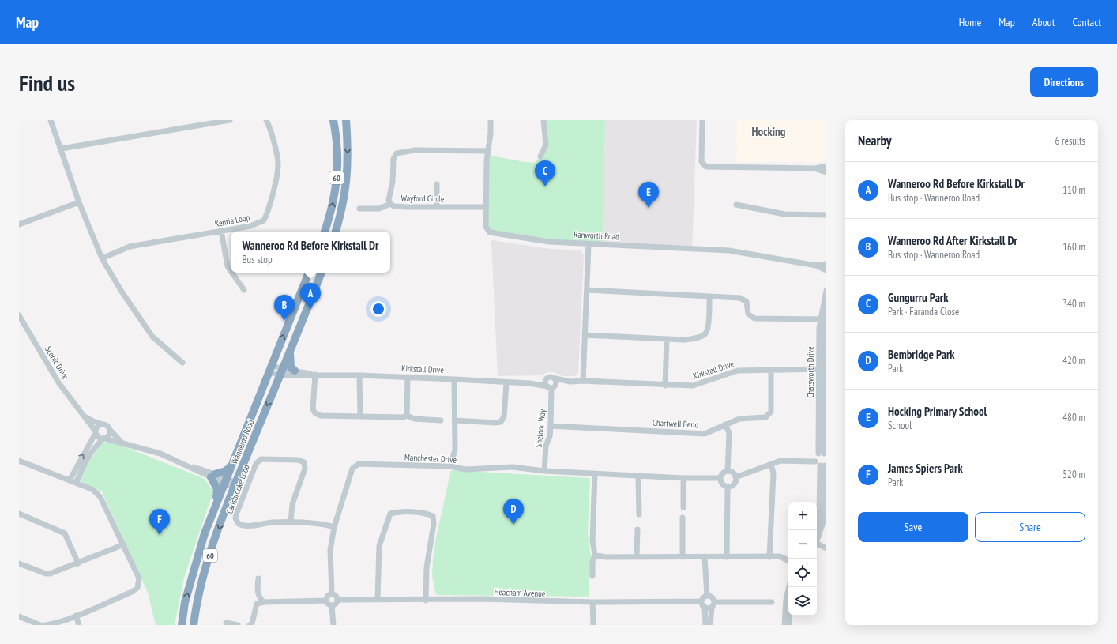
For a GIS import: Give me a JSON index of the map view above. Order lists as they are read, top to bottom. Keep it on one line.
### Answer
{"streets":{"highway":["60","Wanneroo Road"],"street":["Wayford Circle","Kentia Loop","Ranworth Road","Scenic Drive","Kirkstall Drive","Chatsworth Drive","Chartwell Bend","Sheldon Way","Manchester Drive","Carisbrooke Loop","Heacham Avenue"]},"crossings":[["Wayford Circle","Ranworth Road"],["Kirkstall Drive","Chatsworth Drive"],["Kirkstall Drive","Chartwell Bend"],["Kirkstall Drive","Sheldon Way"],["Kirkstall Drive","Wanneroo Road"],["Chartwell Bend","Sheldon Way"],["Sheldon Way","Manchester Drive"],["Manchester Drive","Carisbrooke Loop"],["Manchester Drive","Heacham Avenue"]],"districts":["Hocking"],"page":{"header":"Map","nav":["Home","Map","About","Contact"],"buttons":["Directions",["Save","Share"]],"title":"Find us","heading":["Nearby","6 results"],"pins":["C","E","A","B","D","F"],"list":[{"mark":"A","name":"Wanneroo Rd Before Kirkstall Dr","note":"Bus stop · Wanneroo Road","value":"110 m"},{"mark":"B","name":"Wanneroo Rd After Kirkstall Dr","note":"Bus stop · Wanneroo Road","value":"160 m"},{"mark":"C","name":"Gungurru Park","note":"Park · Faranda Close","value":"340 m"},{"mark":"D","name":"Bembridge Park","note":"Park","value":"420 m"},{"mark":"E","name":"Hocking Primary School","note":"School","value":"480 m"},{"mark":"F","name":"James Spiers Park","note":"Park","value":"520 m"}],"popup":["Wanneroo Rd Before Kirkstall Dr","Bus stop"],"map_buttons":["+","−"]}}
